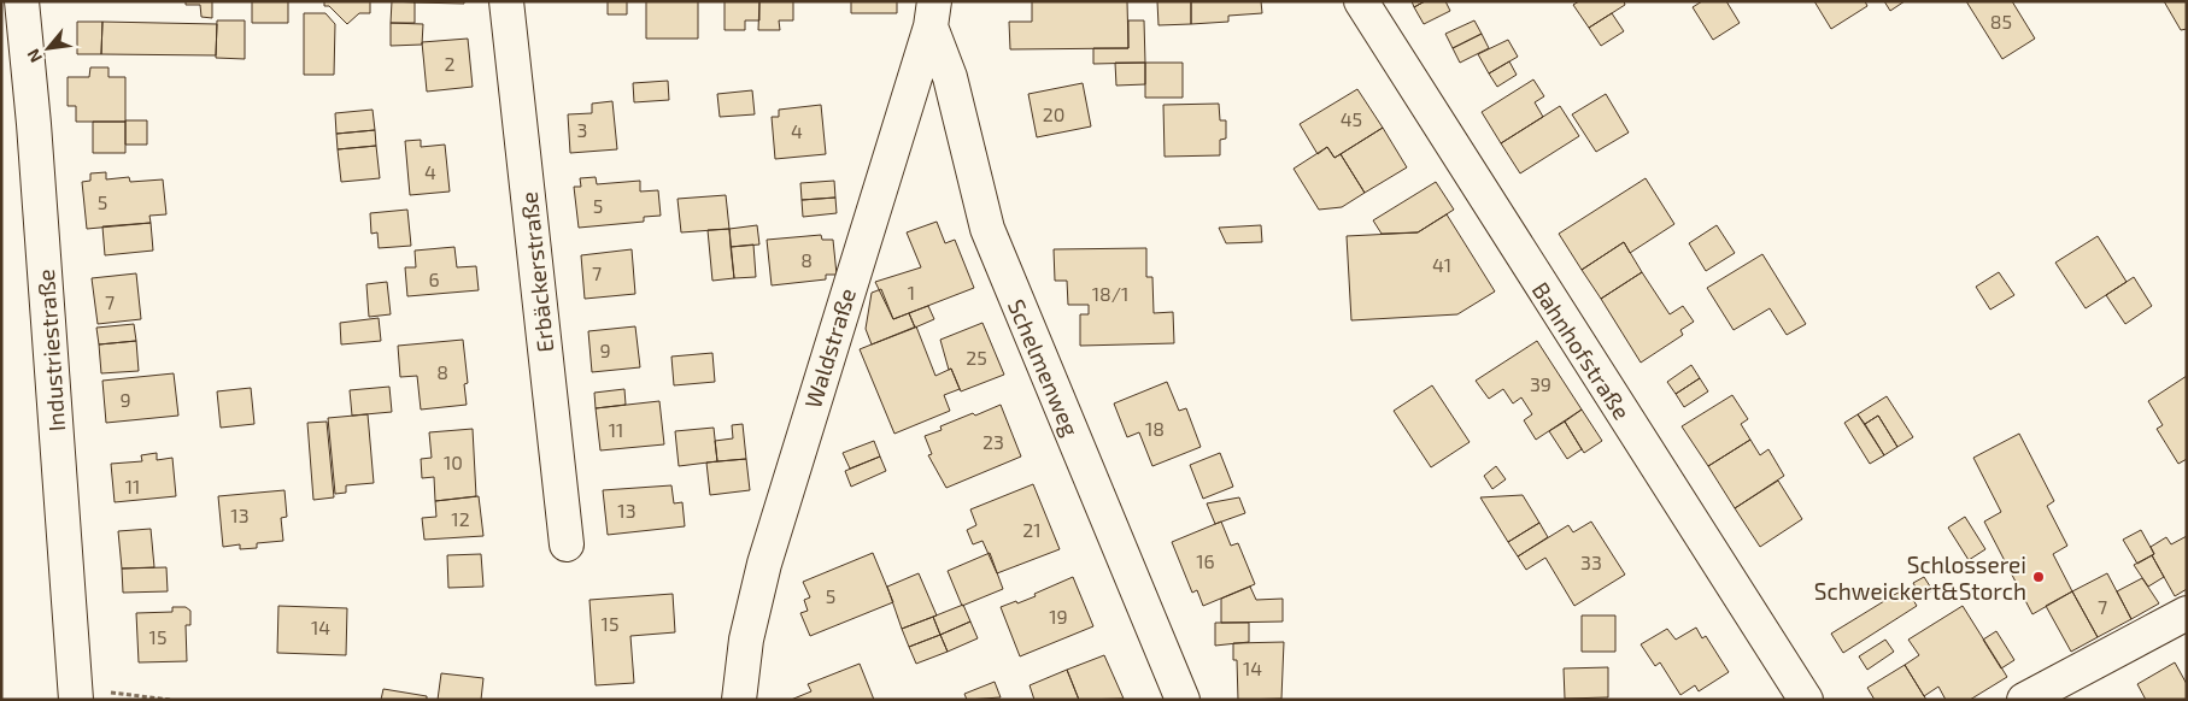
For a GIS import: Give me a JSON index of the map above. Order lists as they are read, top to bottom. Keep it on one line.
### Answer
{"streets":{"street":["Erbäckerstraße","Waldstraße","Industriestraße","Bahnhofstraße","Schelmenweg"]},"crossings":[["Waldstraße","Schelmenweg"]],"places":["Schlosserei Schweickert&Storch"],"house_numbers":["85","2","20","45","3","4","4","5","5","8","41","7","6","1","18/1","7","9","25","8","39","9","18","11","23","10","11","13","13","12","21","16","33","5","7","19","15","14","15","14"],"north":"bottom left"}
